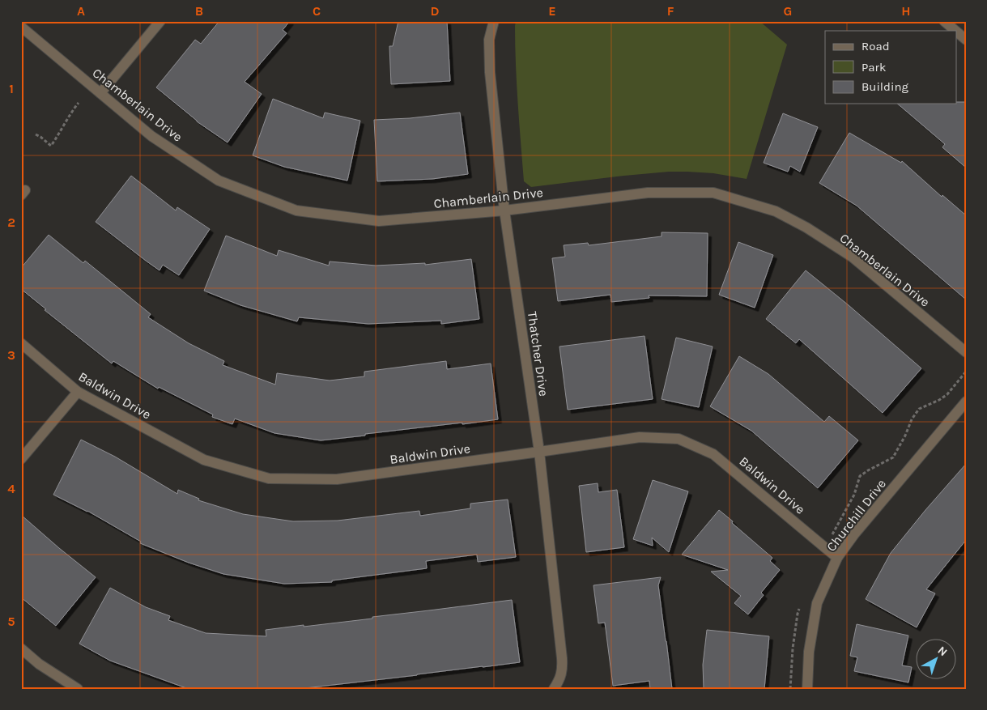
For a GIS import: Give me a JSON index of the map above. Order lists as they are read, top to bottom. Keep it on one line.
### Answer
{"streets":{"street":["Chamberlain Drive","Thatcher Drive","Baldwin Drive","Churchill Drive"]},"crossings":[["Chamberlain Drive","Thatcher Drive"],["Thatcher Drive","Baldwin Drive"],["Baldwin Drive","Churchill Drive"]],"legend":["Road","Park","Building"],"north":"top right","grid":{"columns":["A","B","C","D","E","F","G","H"],"rows":["1","2","3","4","5"]}}
